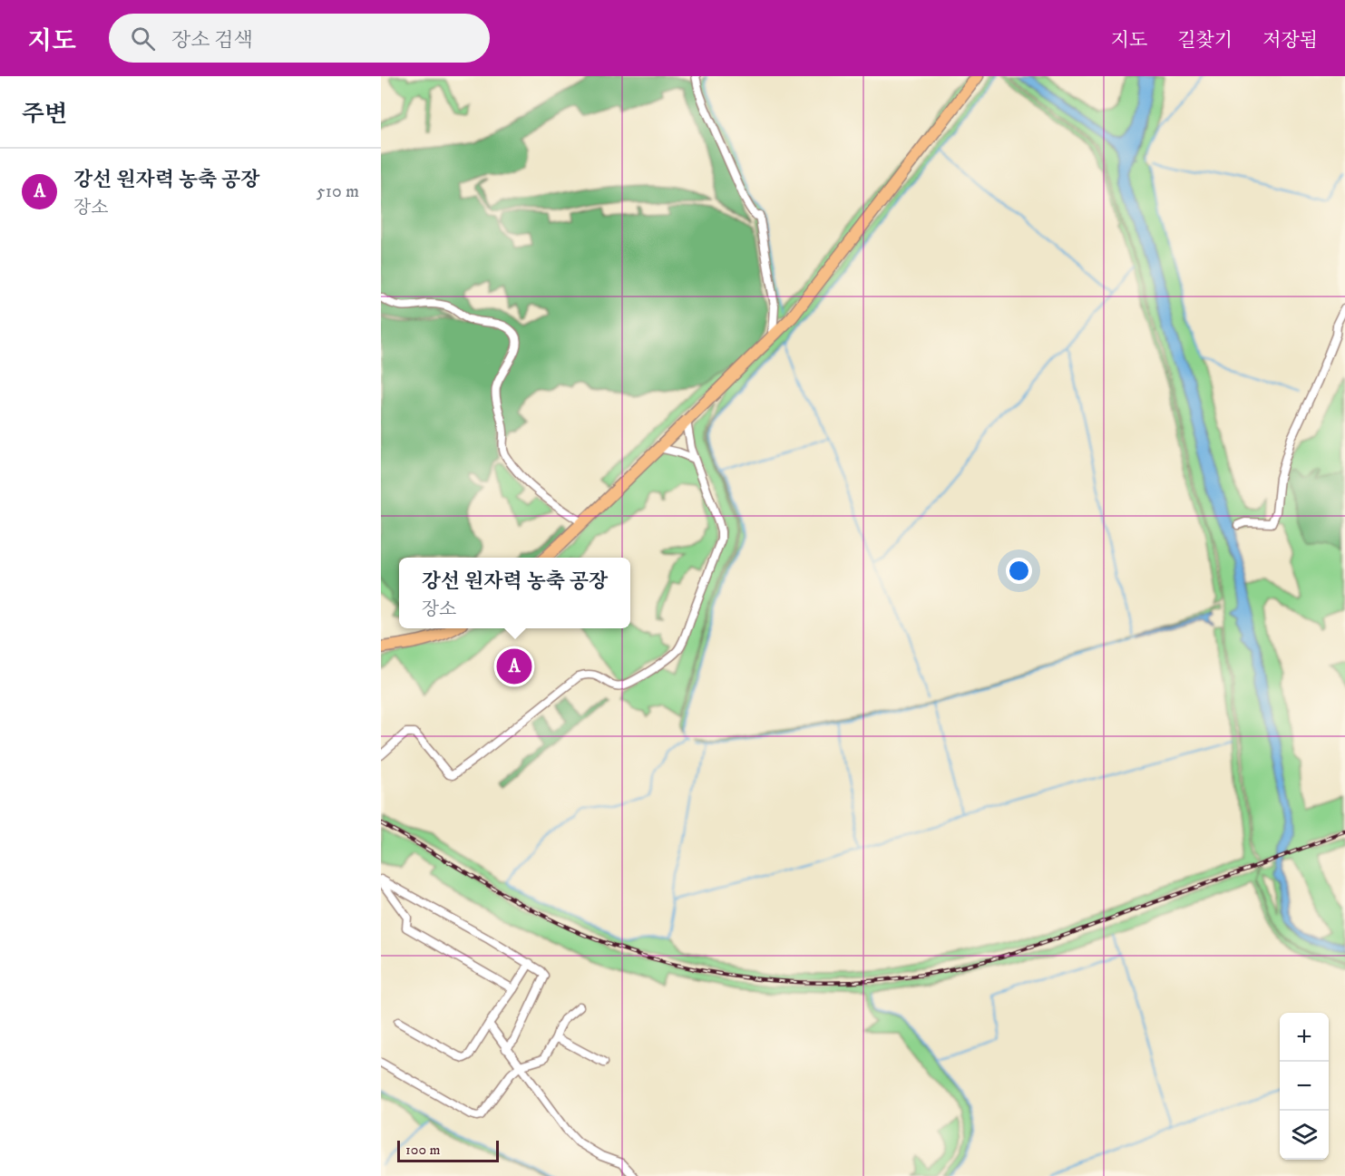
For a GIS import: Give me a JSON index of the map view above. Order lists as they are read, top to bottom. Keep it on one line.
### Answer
{"scale_bar":"100 m","page":{"header":"지도","search":"장소 검색","nav":["지도","길찾기","저장됨"],"heading":"주변","list":[{"mark":"A","name":"강선 원자력 농축 공장","note":"장소","value":"510 m"}],"popup":["강선 원자력 농축 공장","장소"],"pins":"A","map_buttons":["+","−"],"scale":"100 m"}}
